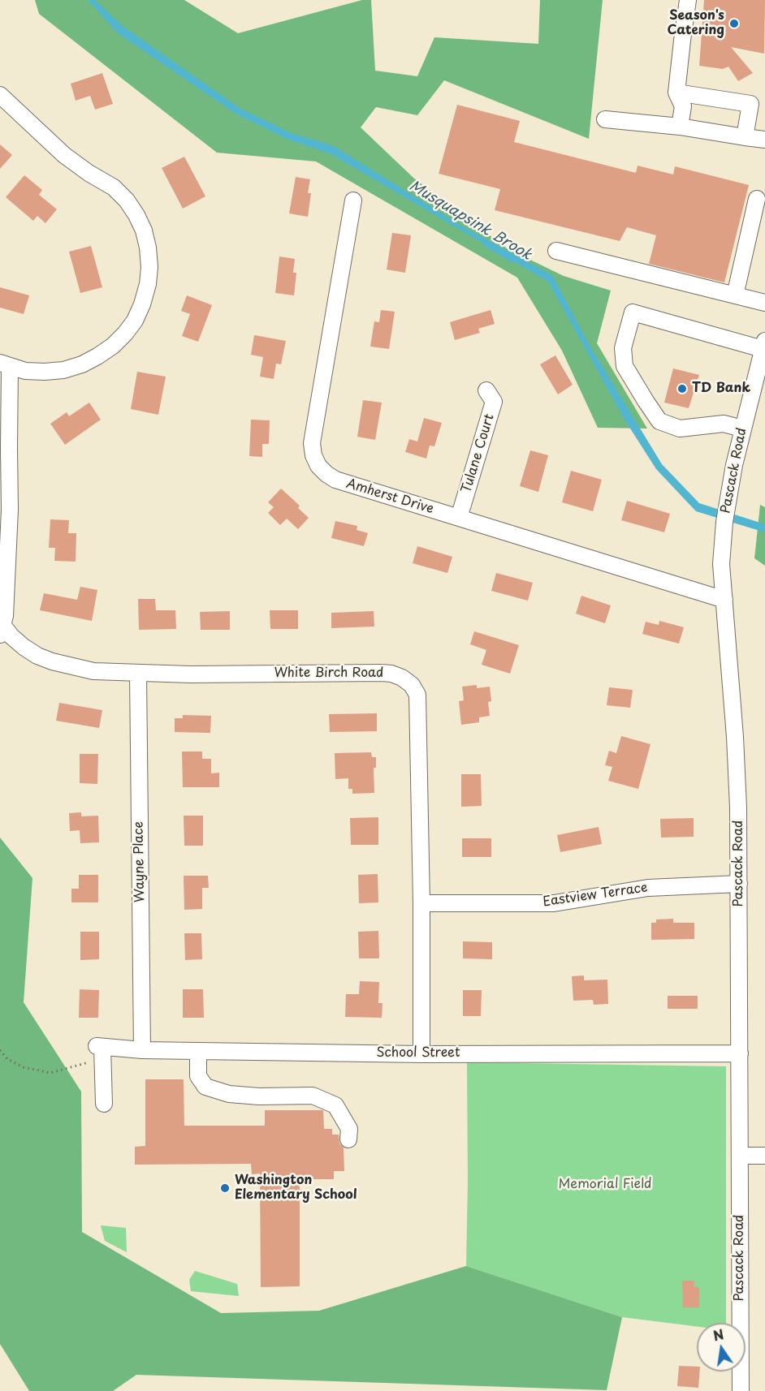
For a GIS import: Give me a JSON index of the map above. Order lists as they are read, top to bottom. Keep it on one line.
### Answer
{"streets":{"street":["Tulane Court","Pascack Road","Amherst Drive","White Birch Road","Wayne Place","Eastview Terrace","School Street"]},"crossings":[["Tulane Court","Amherst Drive"],["Pascack Road","Amherst Drive"],["Pascack Road","Eastview Terrace"],["Pascack Road","School Street"],["White Birch Road","Wayne Place"],["White Birch Road","Eastview Terrace"],["White Birch Road","School Street"],["Wayne Place","School Street"]],"water":["Musquapsink Brook"],"parks":["Memorial Field"],"places":["Season's Catering","TD Bank","Washington Elementary School"],"north":"top"}
